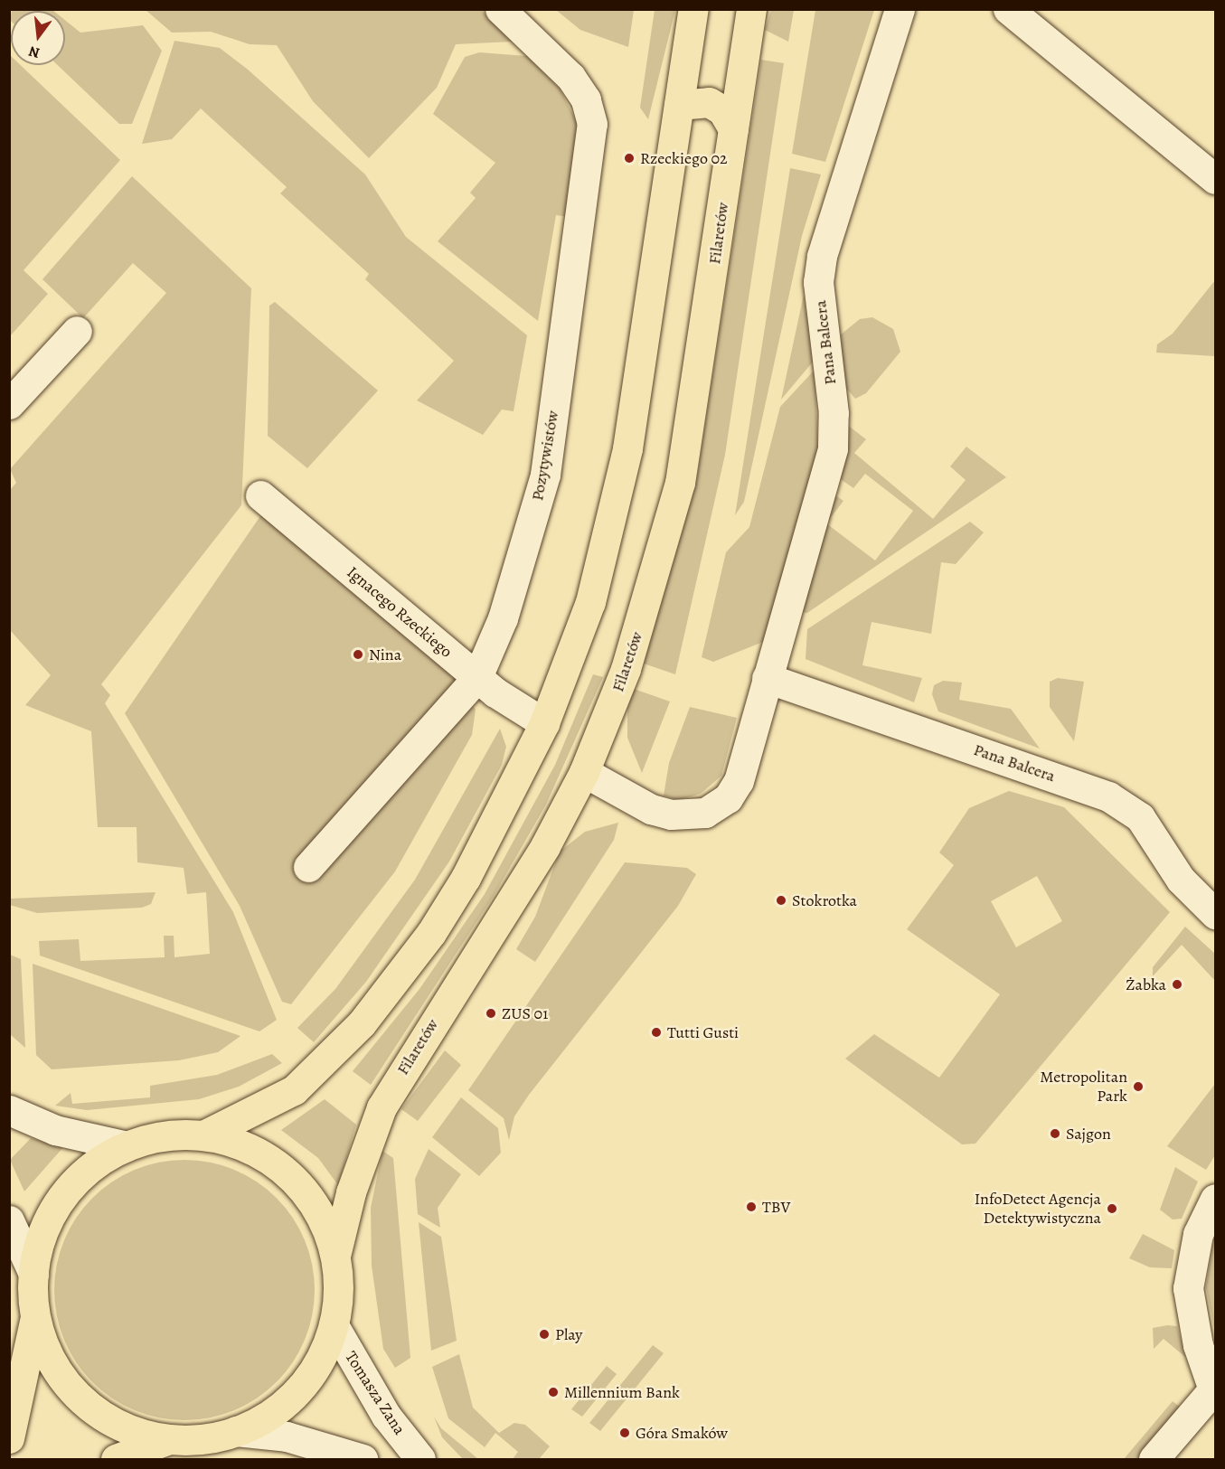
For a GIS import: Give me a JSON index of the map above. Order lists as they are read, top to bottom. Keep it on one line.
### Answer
{"streets":{"main road":["Filaretów"],"street":["Pana Balcera","Pozytywistów","Ignacego Rzeckiego","Tomasza Zana"]},"crossings":[["Filaretów","Pana Balcera"],["Pozytywistów","Ignacego Rzeckiego"]],"places":["Rzeckiego 02","Nina","Stokrotka","Żabka","ZUS 01","Tutti Gusti","Metropolitan Park","Sajgon","TBV","InfoDetect Agencja Detektywistyczna","Play","Millennium Bank","Góra Smaków"],"north":"bottom"}
